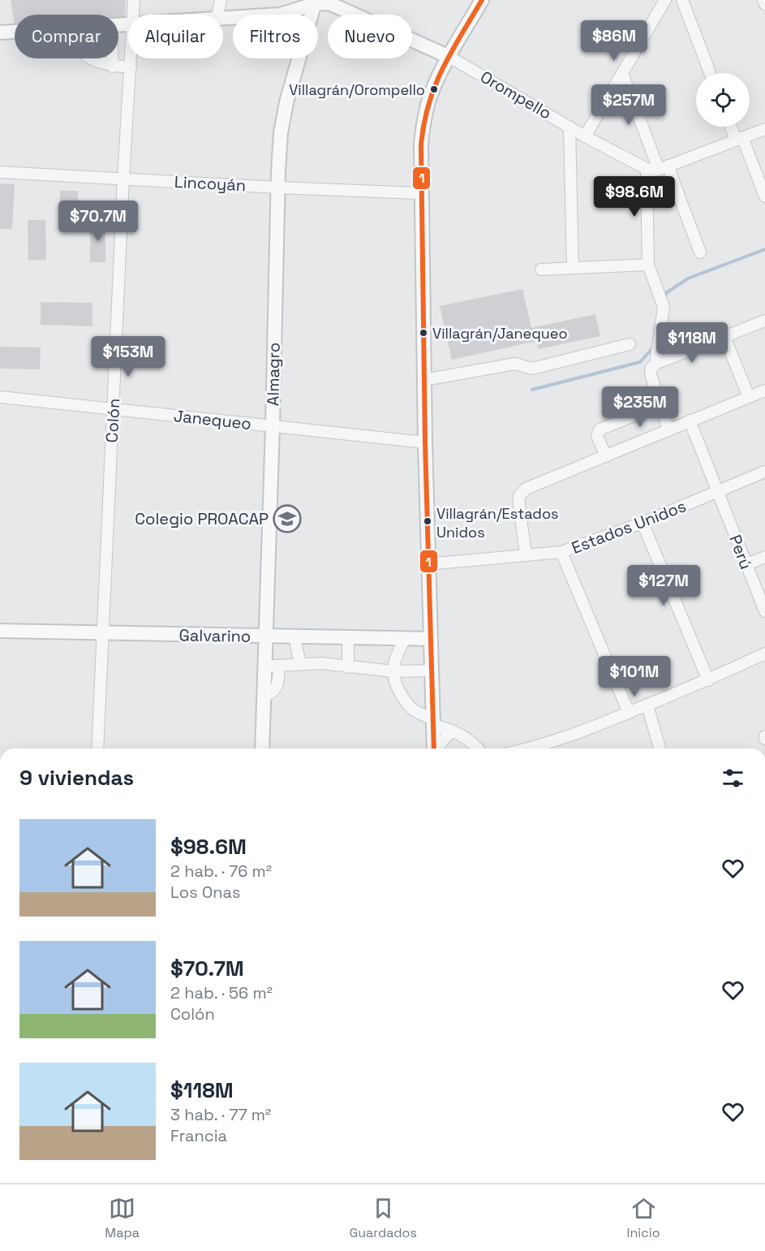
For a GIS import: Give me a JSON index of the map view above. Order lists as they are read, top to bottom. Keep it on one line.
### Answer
{"streets":{"main road":["Orompello","Almagro","Galvarino"],"street":["Lincoyán","Janequeo","Colón","Estados Unidos","Perú"]},"crossings":[["Orompello","Almagro"],["Lincoyán","Almagro"],["Lincoyán","Colón"],["Almagro","Janequeo"],["Almagro","Galvarino"],["Janequeo","Colón"],["Colón","Galvarino"],["Estados Unidos","Perú"]],"places":{"other":["Villagrán/Orompello","Villagrán/Janequeo","Villagrán/Estados Unidos"],"school or university":["Colegio PROACAP"]},"lines":["transit line 1"],"page":{"chip":["Comprar","Alquilar","Filtros","Nuevo"],"price":["$86M","$257M","$98.6M","$70.7M","$118M","$153M","$235M","$127M","$101M"],"heading":"9 viviendas","list":[{"name":"$98.6M","note":"2 hab. · 76 m² · Los Onas"},{"name":"$70.7M","note":"2 hab. · 56 m² · Colón"},{"name":"$118M","note":"3 hab. · 77 m² · Francia"}],"tabs":["Mapa","Guardados","Inicio"]}}
